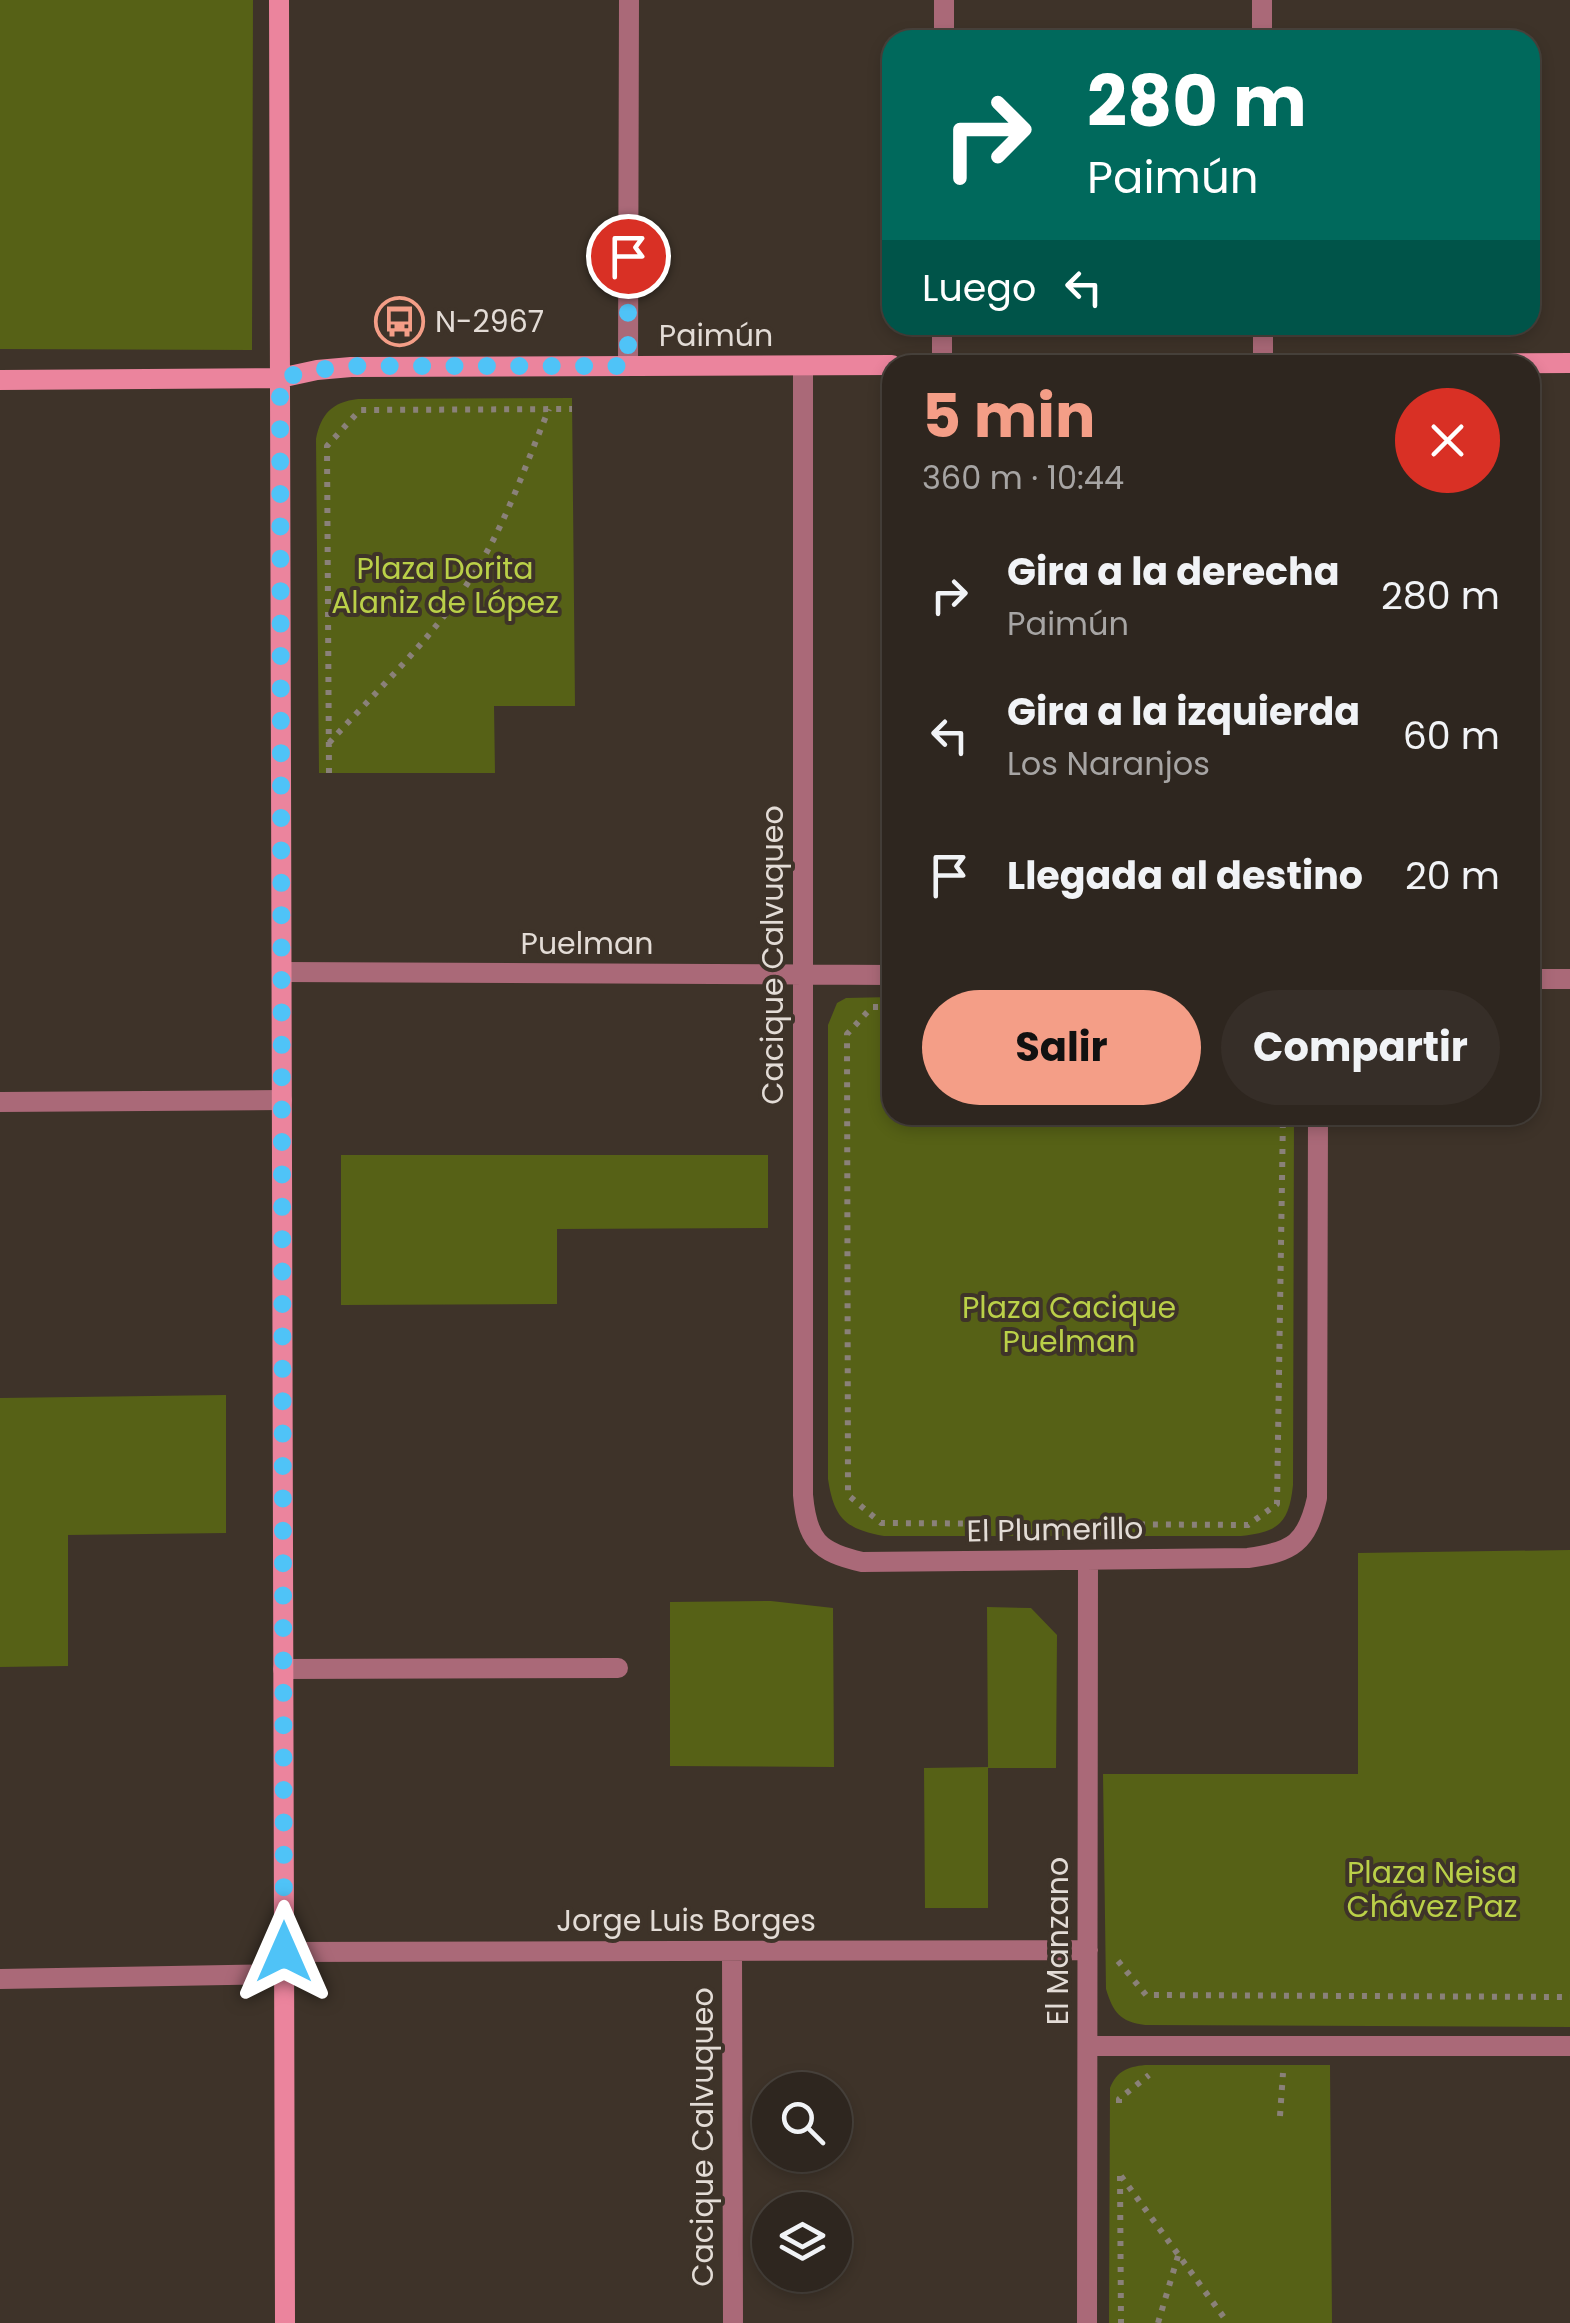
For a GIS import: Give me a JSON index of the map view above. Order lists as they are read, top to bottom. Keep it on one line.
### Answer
{"streets":{"street":["Paimún","Puelman","Cacique Calvuqueo","El Plumerillo","Jorge Luis Borges","El Manzano"]},"crossings":[["Paimún","Cacique Calvuqueo"],["Puelman","Cacique Calvuqueo"],["Cacique Calvuqueo","El Plumerillo"],["Cacique Calvuqueo","Jorge Luis Borges"],["El Plumerillo","El Manzano"],["Jorge Luis Borges","El Manzano"]],"parks":["Plaza Dorita Alaniz de López","Plaza Cacique Puelman","Plaza Neisa Chávez Paz"],"places":{"bus stop":["N-2967"]},"page":{"turn":["280 m","Paimún"],"then":"Luego","heading":["5 min","360 m · 10:44"],"list":[{"name":"Gira a la derecha","note":"Paimún","value":"280 m"},{"name":"Gira a la izquierda","note":"Los Naranjos","value":"60 m"},{"name":"Llegada al destino","value":"20 m"}],"buttons":["Salir","Compartir"]}}
